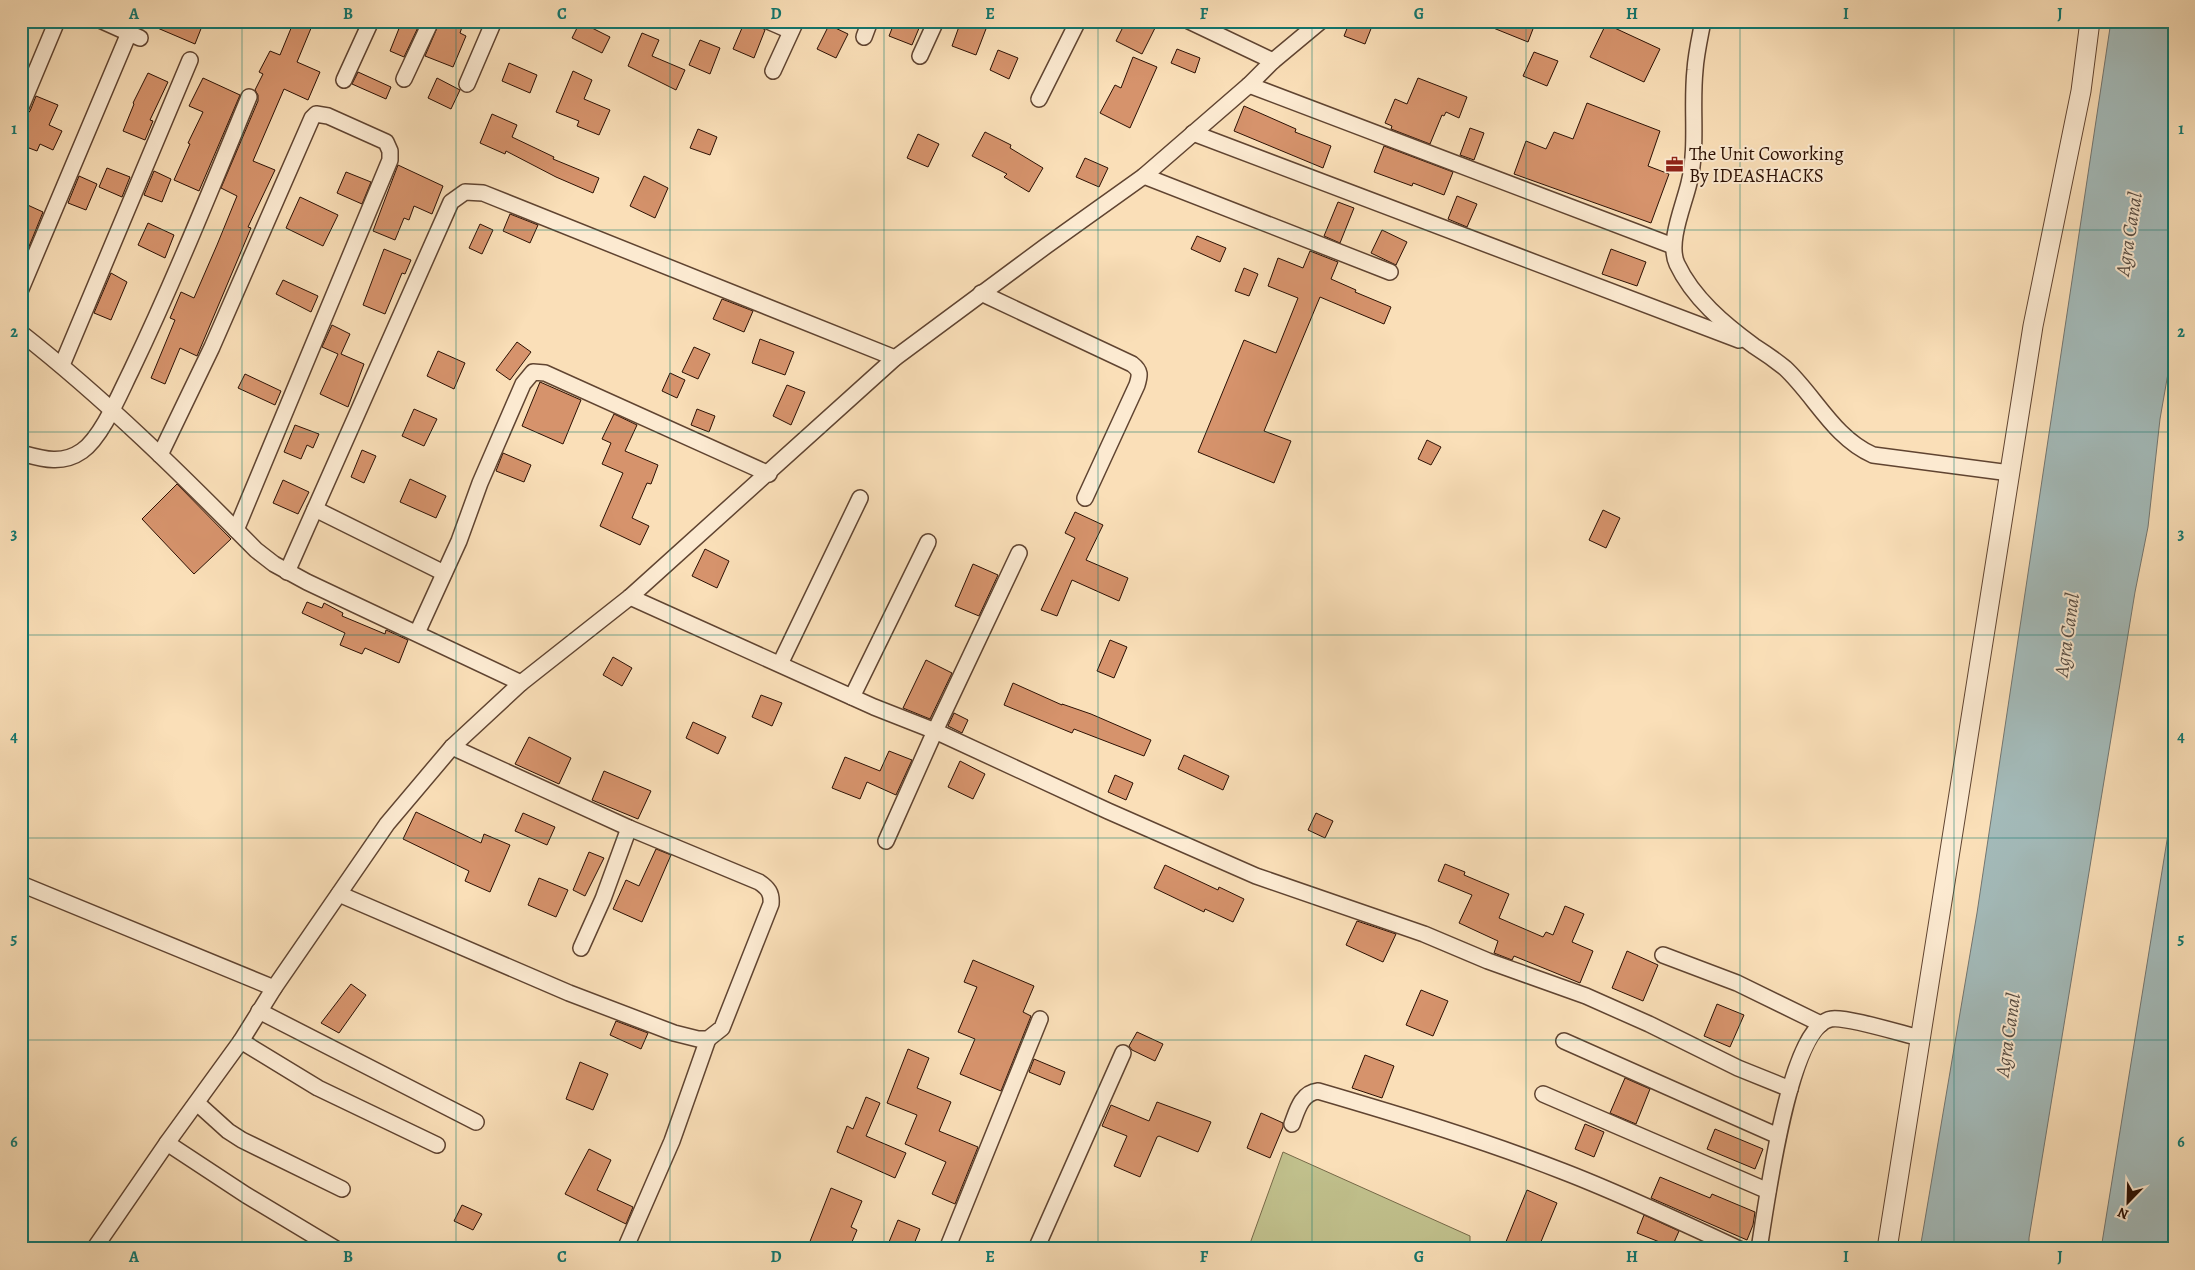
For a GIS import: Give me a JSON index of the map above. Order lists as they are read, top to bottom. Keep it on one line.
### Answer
{"water":["Agra Canal"],"places":{"office":["The Unit Coworking By IDEASHACKS"]},"north":"bottom left","grid":{"columns":["A","B","C","D","E","F","G","H","I","J"],"rows":["1","2","3","4","5","6"]}}
